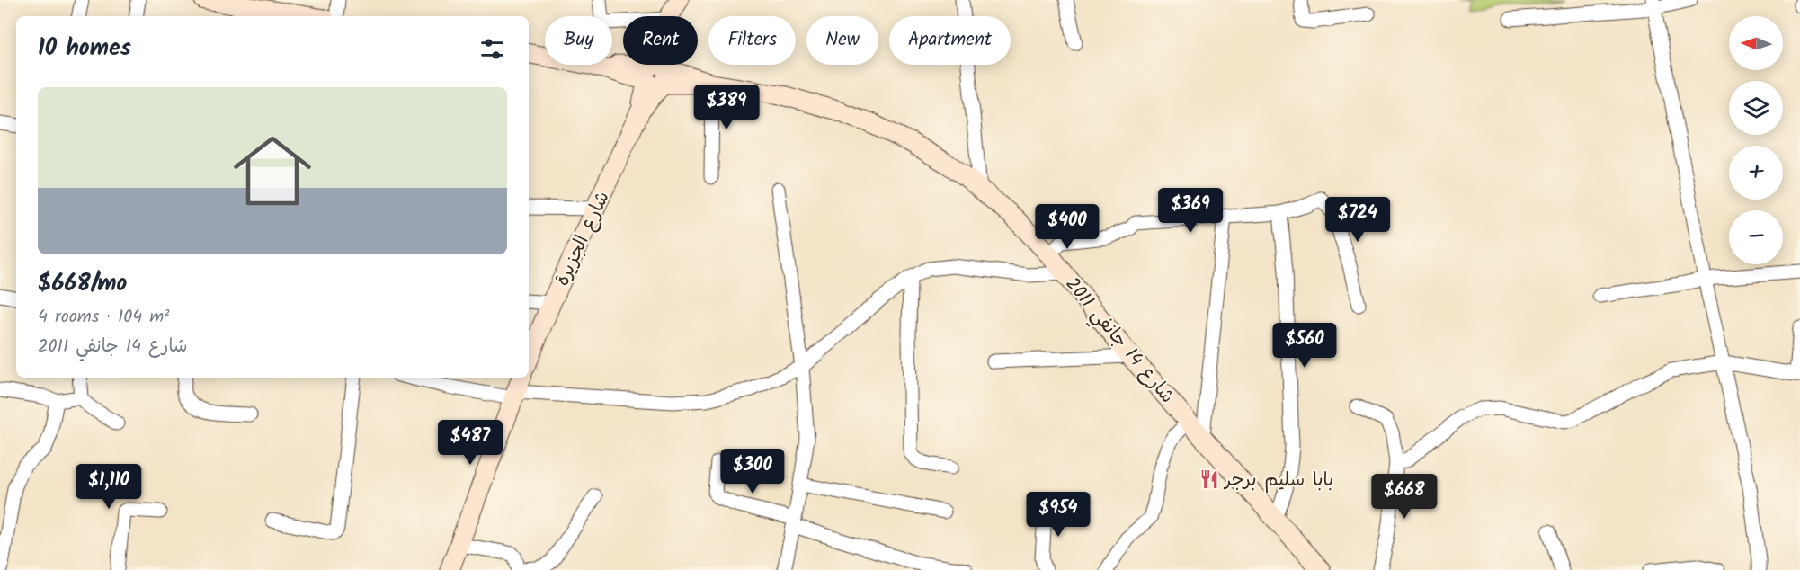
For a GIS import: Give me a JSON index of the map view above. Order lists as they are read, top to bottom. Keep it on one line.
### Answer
{"streets":{"main road":["شارع الجزيرة","شارع 14 جانفي 2011"]},"crossings":[["شارع الجزيرة","شارع 14 جانفي 2011"]],"places":{"restaurant":["بابا سليم برجر"]},"north":"left","page":{"map_buttons":["+","−"],"chip":["Buy","Rent","Filters","New","Apartment"],"heading":"10 homes","list":[{"name":"$668/mo","note":"4 rooms · 104 m² · شارع 14 جانفي 2011"}],"price":["$389","$369","$724","$400","$560","$487","$300","$1,110","$668","$954"]}}
